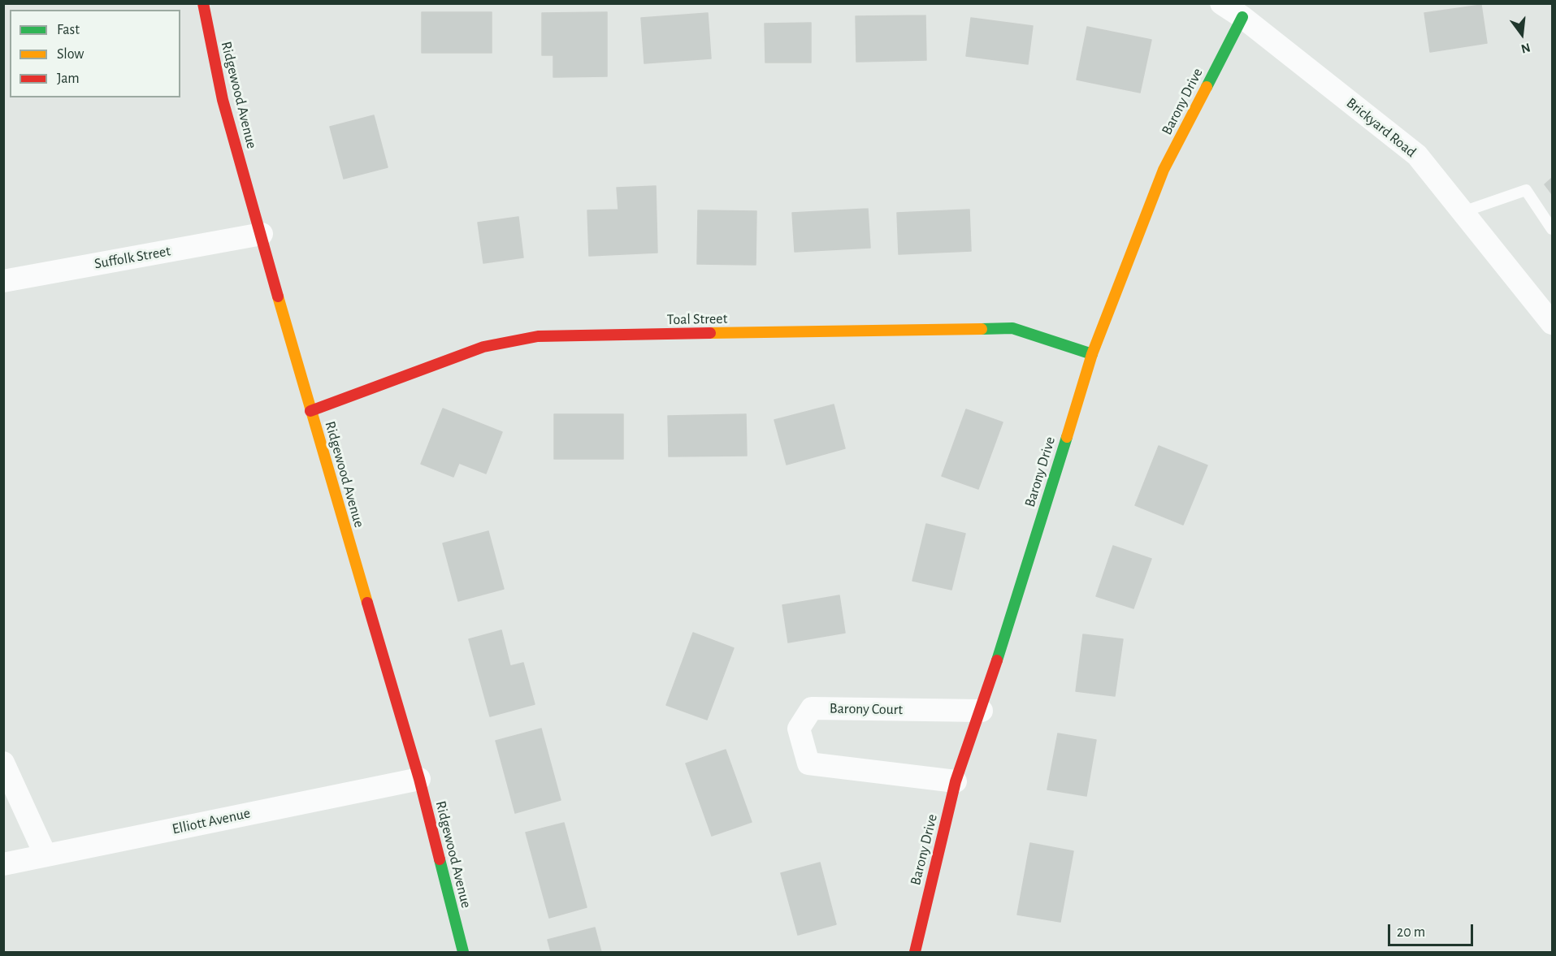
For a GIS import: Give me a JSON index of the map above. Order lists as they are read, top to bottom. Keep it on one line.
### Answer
{"streets":{"street":["Ridgewood Avenue","Barony Drive","Brickyard Road","Suffolk Street","Toal Street","Barony Court","Elliott Avenue"]},"crossings":[["Ridgewood Avenue","Suffolk Street"],["Ridgewood Avenue","Toal Street"],["Ridgewood Avenue","Elliott Avenue"],["Barony Drive","Brickyard Road"],["Barony Drive","Toal Street"],["Barony Drive","Barony Court"]],"legend":["Fast","Slow","Jam"],"scale_bar":"20 m","north":"bottom"}
